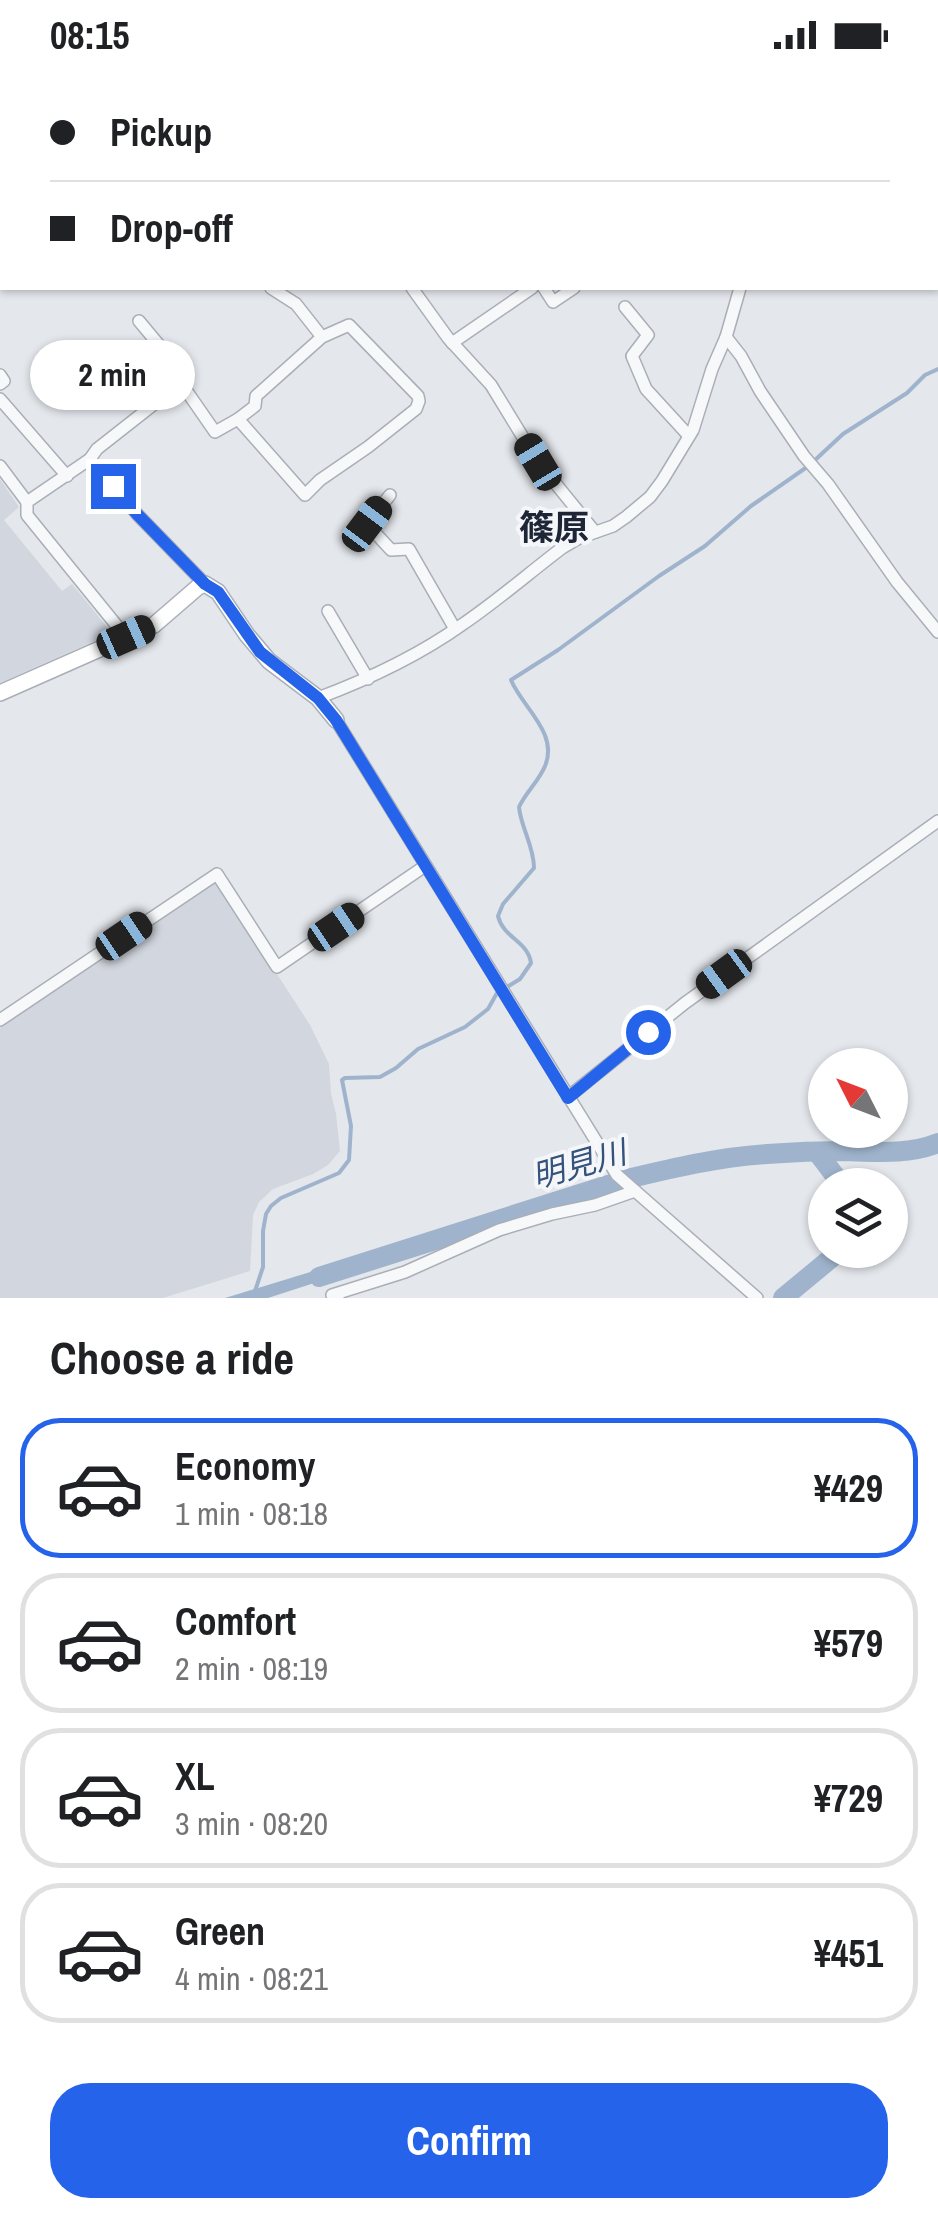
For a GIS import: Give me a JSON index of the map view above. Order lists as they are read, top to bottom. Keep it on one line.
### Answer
{"districts":["篠原"],"water":["明見川"],"north":"top left","page":{"status":"08:15","banner":["Pickup","Drop-off"],"bubble":"2 min","heading":"Choose a ride","list":[{"name":"Economy","note":"1 min · 08:18","value":"¥429"},{"name":"Comfort","note":"2 min · 08:19","value":"¥579"},{"name":"XL","note":"3 min · 08:20","value":"¥729"},{"name":"Green","note":"4 min · 08:21","value":"¥451"}],"buttons":"Confirm"}}
